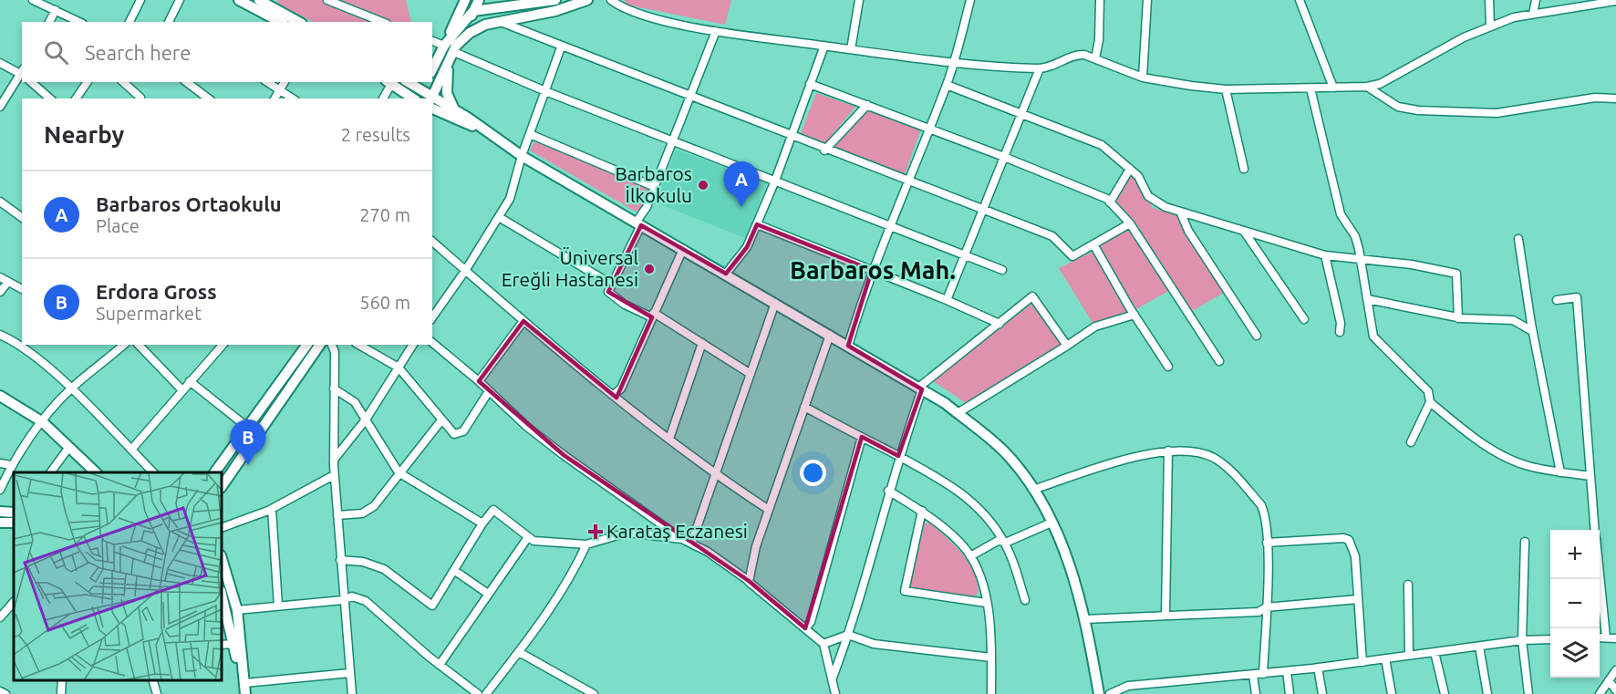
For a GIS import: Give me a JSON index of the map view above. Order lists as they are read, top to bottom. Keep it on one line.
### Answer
{"districts":["Barbaros Mah."],"places":{"other":["Barbaros İlkokulu","Üniversal Ereğli Hastanesi"],"health":["Karataş Eczanesi"]},"page":{"search":"Search here","heading":["Nearby","2 results"],"pins":["A","B"],"list":[{"mark":"A","name":"Barbaros Ortaokulu","note":"Place","value":"270 m"},{"mark":"B","name":"Erdora Gross","note":"Supermarket","value":"560 m"}],"map_buttons":["+","−"]}}
